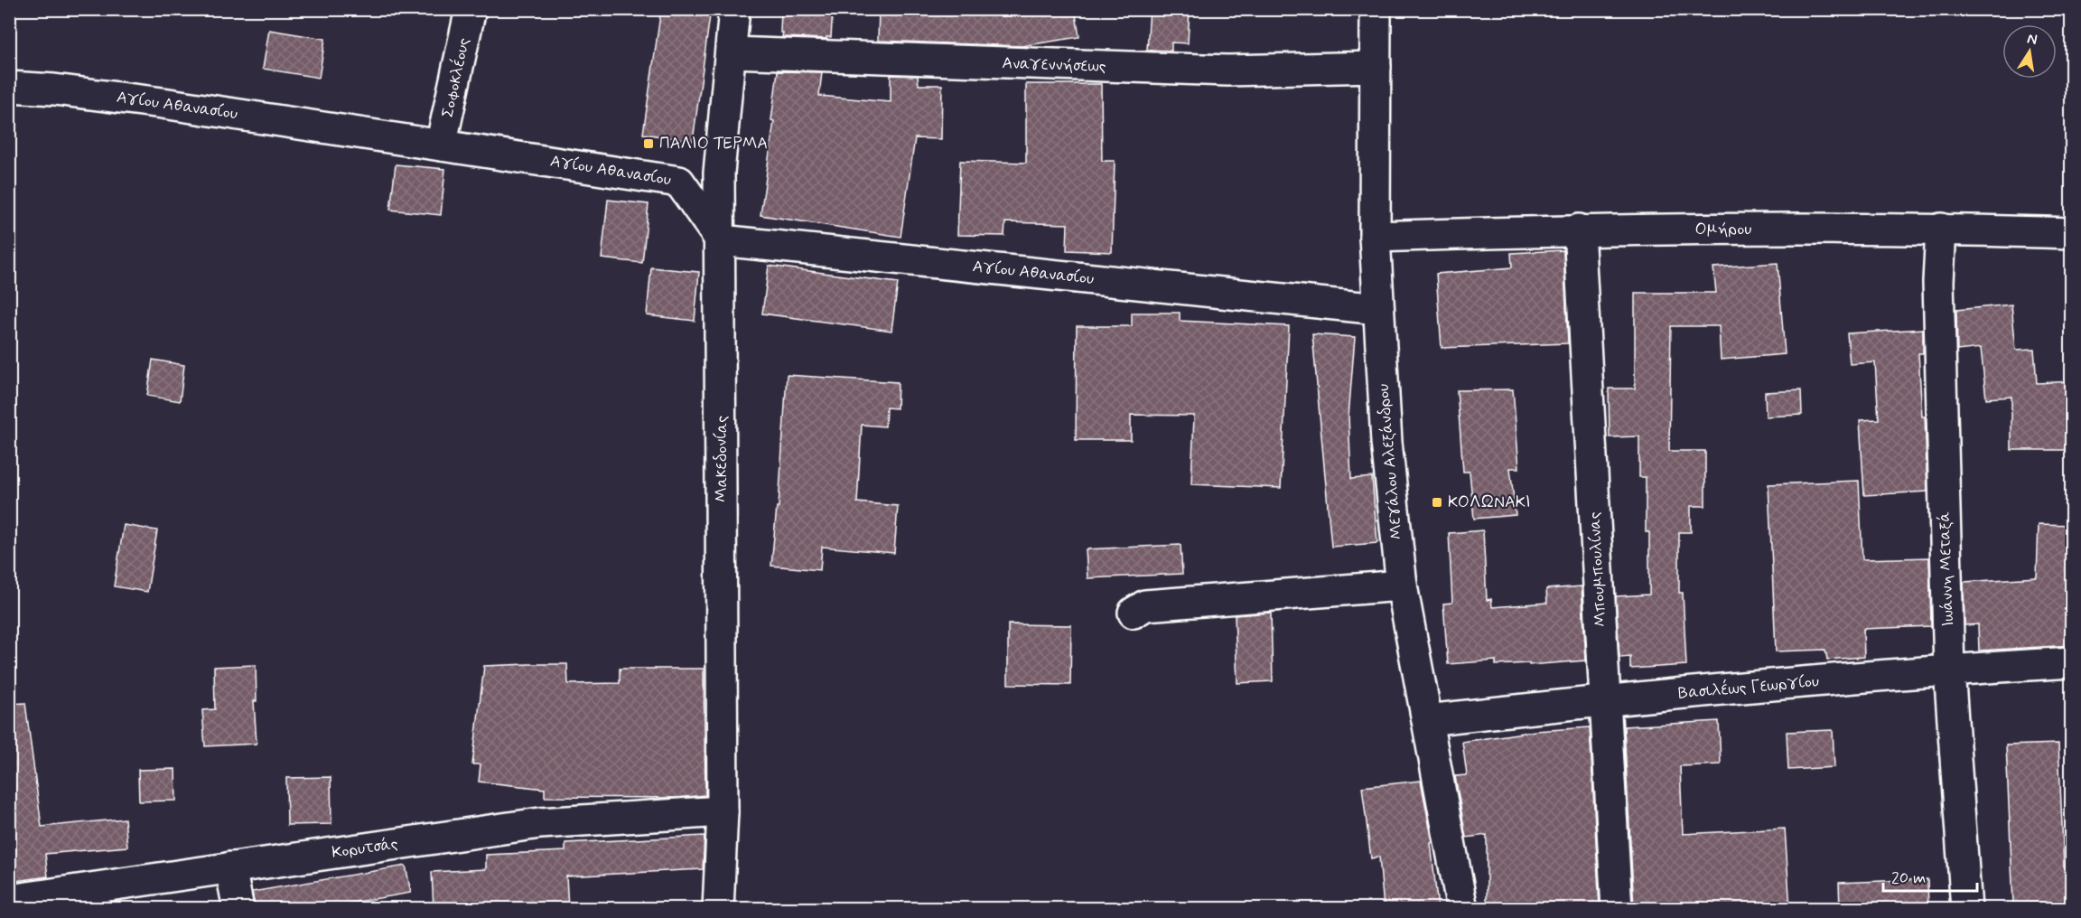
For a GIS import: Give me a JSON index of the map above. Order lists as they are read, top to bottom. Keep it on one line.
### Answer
{"streets":{"street":["Αναγεννήσεως","Σοφοκλέους","Αγίου Αθανασίου","Ομήρου","Μακεδονίας","Μεγάλου Αλεξάνδρου","Μπουμπουλίνας","Ιωάννη Μεταξά","Βασιλέως Γεωργίου","Κορυτσάς"]},"crossings":[["Αναγεννήσεως","Μακεδονίας"],["Αναγεννήσεως","Μεγάλου Αλεξάνδρου"],["Σοφοκλέους","Αγίου Αθανασίου"],["Αγίου Αθανασίου","Μακεδονίας"],["Αγίου Αθανασίου","Μεγάλου Αλεξάνδρου"],["Ομήρου","Μεγάλου Αλεξάνδρου"],["Ομήρου","Μπουμπουλίνας"],["Ομήρου","Ιωάννη Μεταξά"],["Μακεδονίας","Κορυτσάς"],["Μεγάλου Αλεξάνδρου","Βασιλέως Γεωργίου"],["Μπουμπουλίνας","Βασιλέως Γεωργίου"],["Ιωάννη Μεταξά","Βασιλέως Γεωργίου"]],"places":{"transit":["ΠΑΛΙΟ ΤΕΡΜΑ","ΚΟΛΩΝΑΚΙ"]},"scale_bar":"20 m","north":"top"}
